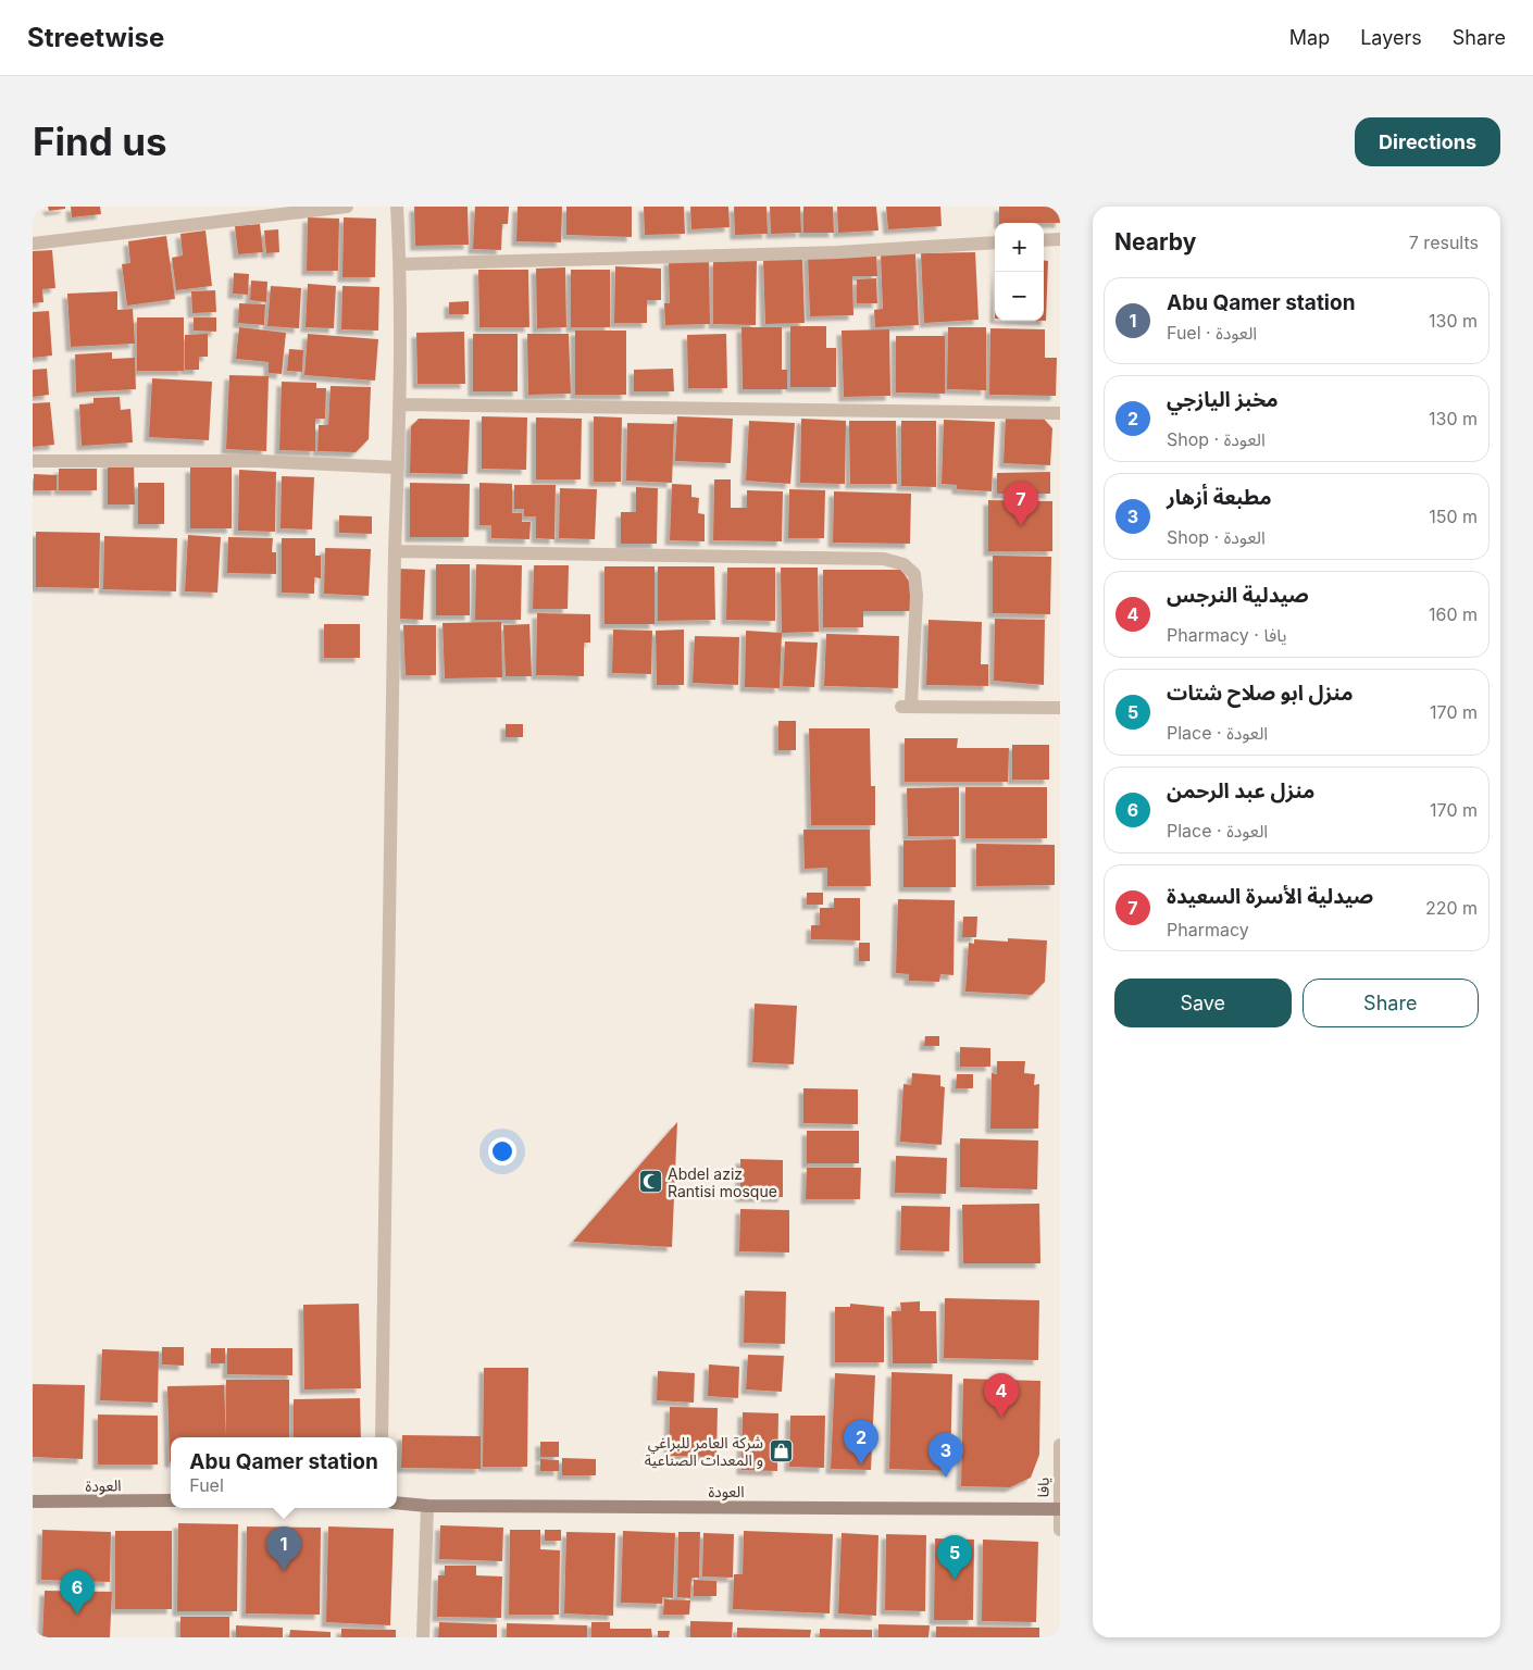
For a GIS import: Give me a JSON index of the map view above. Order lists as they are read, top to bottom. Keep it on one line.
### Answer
{"streets":{"main road":["العودة"],"street":["يافا"]},"crossings":[["العودة","يافا"]],"places":{"mosque":["Abdel aziz Rantisi mosque"],"shop":["شركة العامر للبراغي و المعدات الصناعية"]},"page":{"header":"Streetwise","nav":["Map","Layers","Share"],"buttons":["Directions",["Save","Share"]],"title":"Find us","heading":["Nearby","7 results"],"map_buttons":["+","−"],"list":[{"mark":"1","name":"Abu Qamer station","note":"Fuel · العودة","value":"130 m"},{"mark":"2","name":"مخبز اليازجي","note":"Shop · العودة","value":"130 m"},{"mark":"3","name":"مطبعة أزهار","note":"Shop · العودة","value":"150 m"},{"mark":"4","name":"صيدلية النرجس","note":"Pharmacy · يافا","value":"160 m"},{"mark":"5","name":"منزل ابو صلاح شتات","note":"Place · العودة","value":"170 m"},{"mark":"6","name":"منزل عبد الرحمن","note":"Place · العودة","value":"170 m"},{"mark":"7","name":"صيدلية الأسرة السعيدة","note":"Pharmacy","value":"220 m"}],"pins":["7","4","2","3","1","5","6"],"popup":["Abu Qamer station","Fuel"]}}
